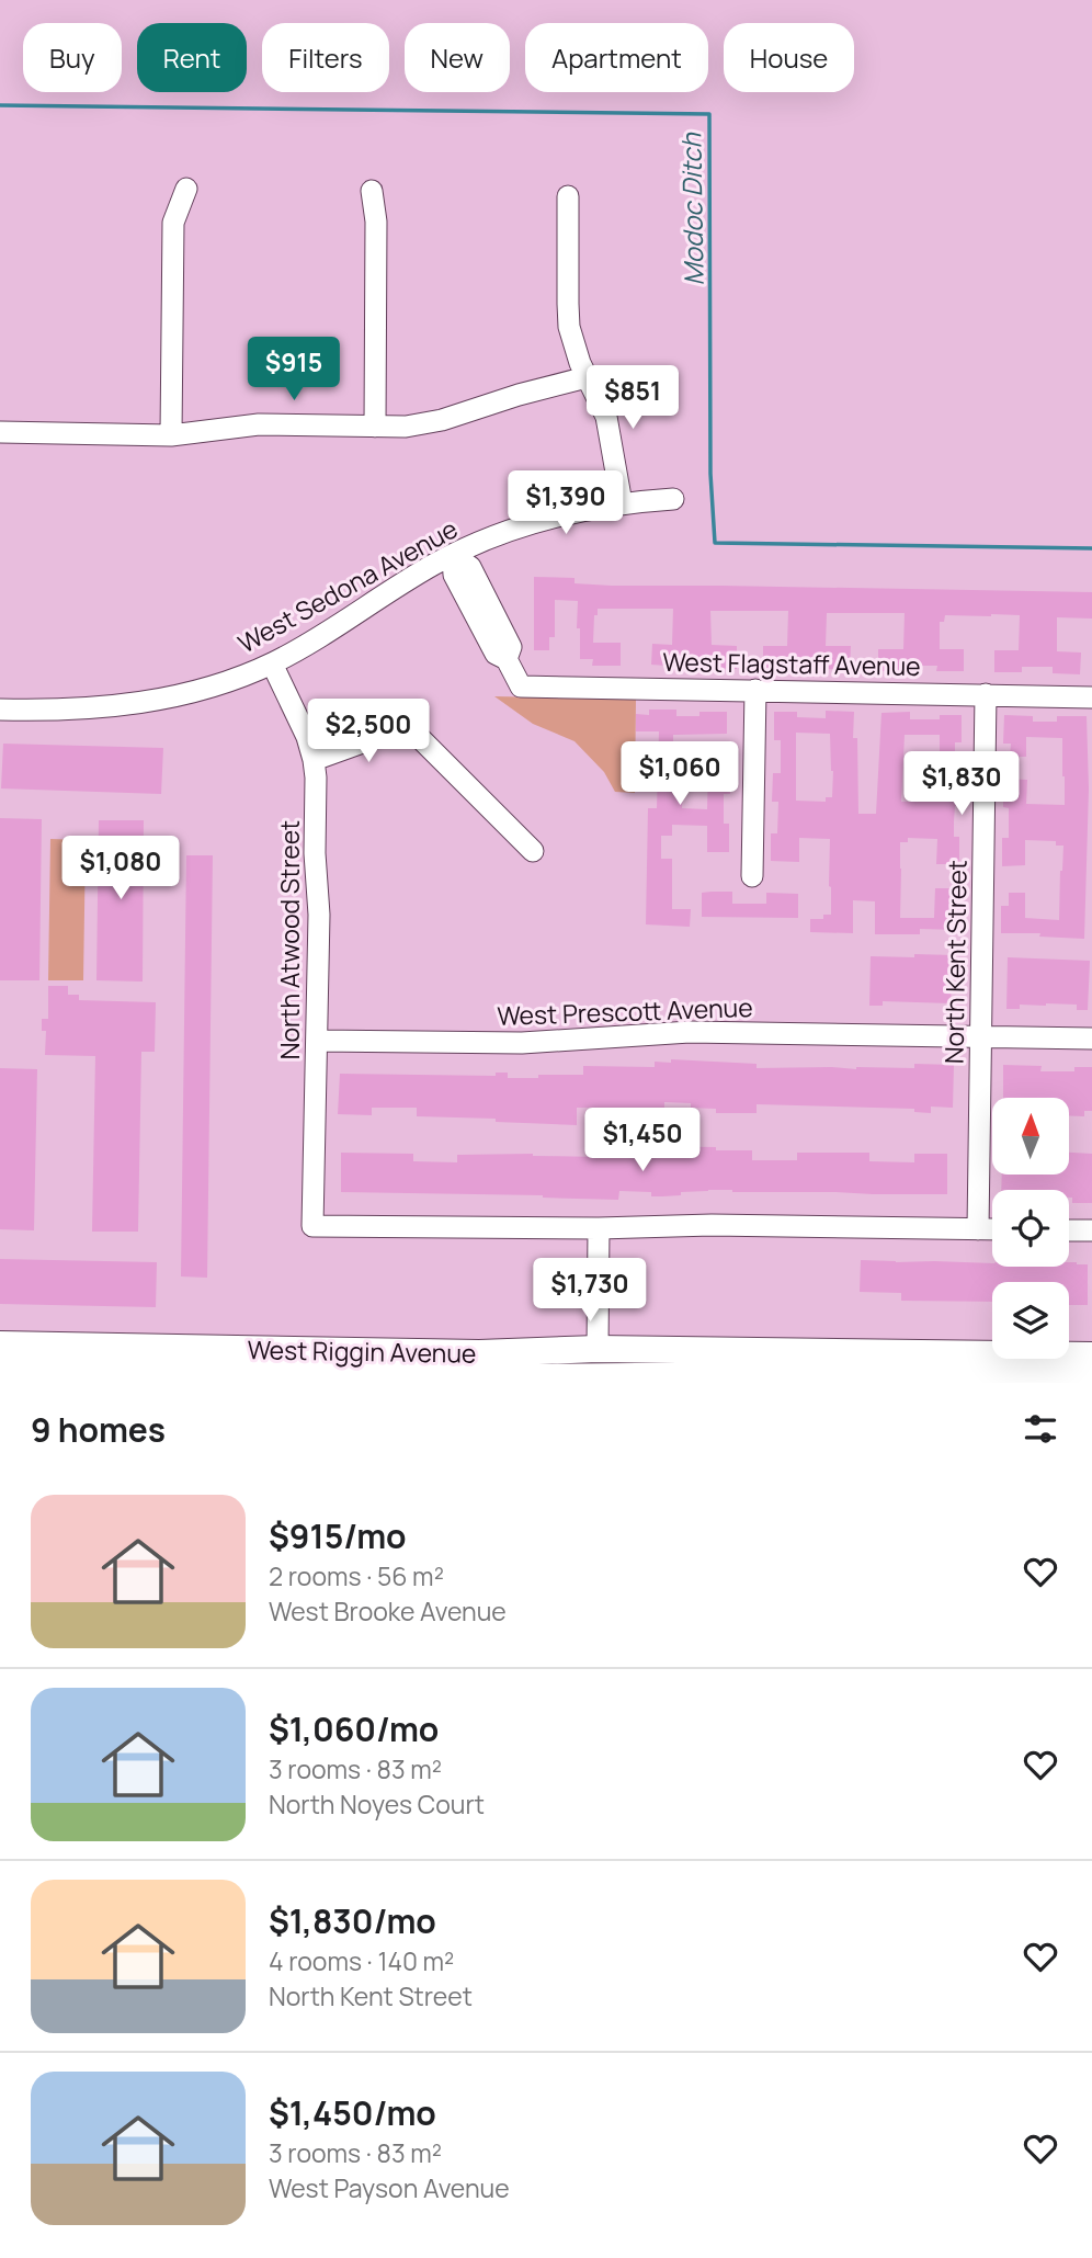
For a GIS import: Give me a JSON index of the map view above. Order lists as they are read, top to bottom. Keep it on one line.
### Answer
{"streets":{"main road":["West Riggin Avenue"],"street":["West Sedona Avenue","West Flagstaff Avenue","North Atwood Street","North Kent Street","West Prescott Avenue"]},"crossings":[["West Sedona Avenue","West Flagstaff Avenue"],["West Sedona Avenue","North Atwood Street"],["West Flagstaff Avenue","North Kent Street"],["North Atwood Street","West Prescott Avenue"],["North Kent Street","West Prescott Avenue"]],"water":["Modoc Ditch"],"north":"top","page":{"chip":["Buy","Rent","Filters","New","Apartment","House"],"price":["$915","$851","$1,390","$2,500","$1,060","$1,830","$1,080","$1,450","$1,730"],"heading":"9 homes","list":[{"name":"$915/mo","note":"2 rooms · 56 m² · West Brooke Avenue"},{"name":"$1,060/mo","note":"3 rooms · 83 m² · North Noyes Court"},{"name":"$1,830/mo","note":"4 rooms · 140 m² · North Kent Street"},{"name":"$1,450/mo","note":"3 rooms · 83 m² · West Payson Avenue"}]}}
